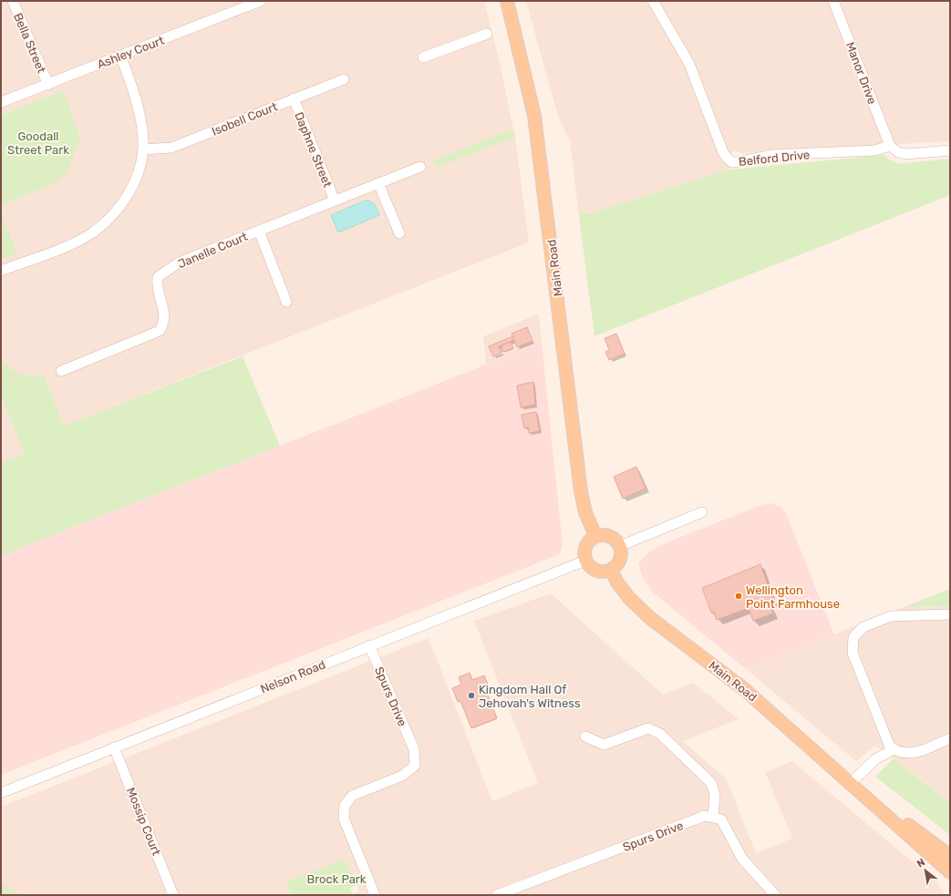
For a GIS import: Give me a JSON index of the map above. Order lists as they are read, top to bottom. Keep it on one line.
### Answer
{"streets":{"main road":["Main Road"],"street":["Bella Street","Ashley Court","Manor Drive","Isobell Court","Daphne Street","Belford Drive","Janelle Court","Nelson Road","Spurs Drive","Mossip Court"]},"crossings":[["Bella Street","Ashley Court"],["Manor Drive","Belford Drive"],["Isobell Court","Daphne Street"],["Daphne Street","Janelle Court"],["Main Road","Nelson Road"],["Nelson Road","Spurs Drive"],["Nelson Road","Mossip Court"]],"parks":["Goodall Street Park","Brock Park"],"places":["Wellington Point Farmhouse","Kingdom Hall Of Jehovah's Witness"],"north":"top left"}
